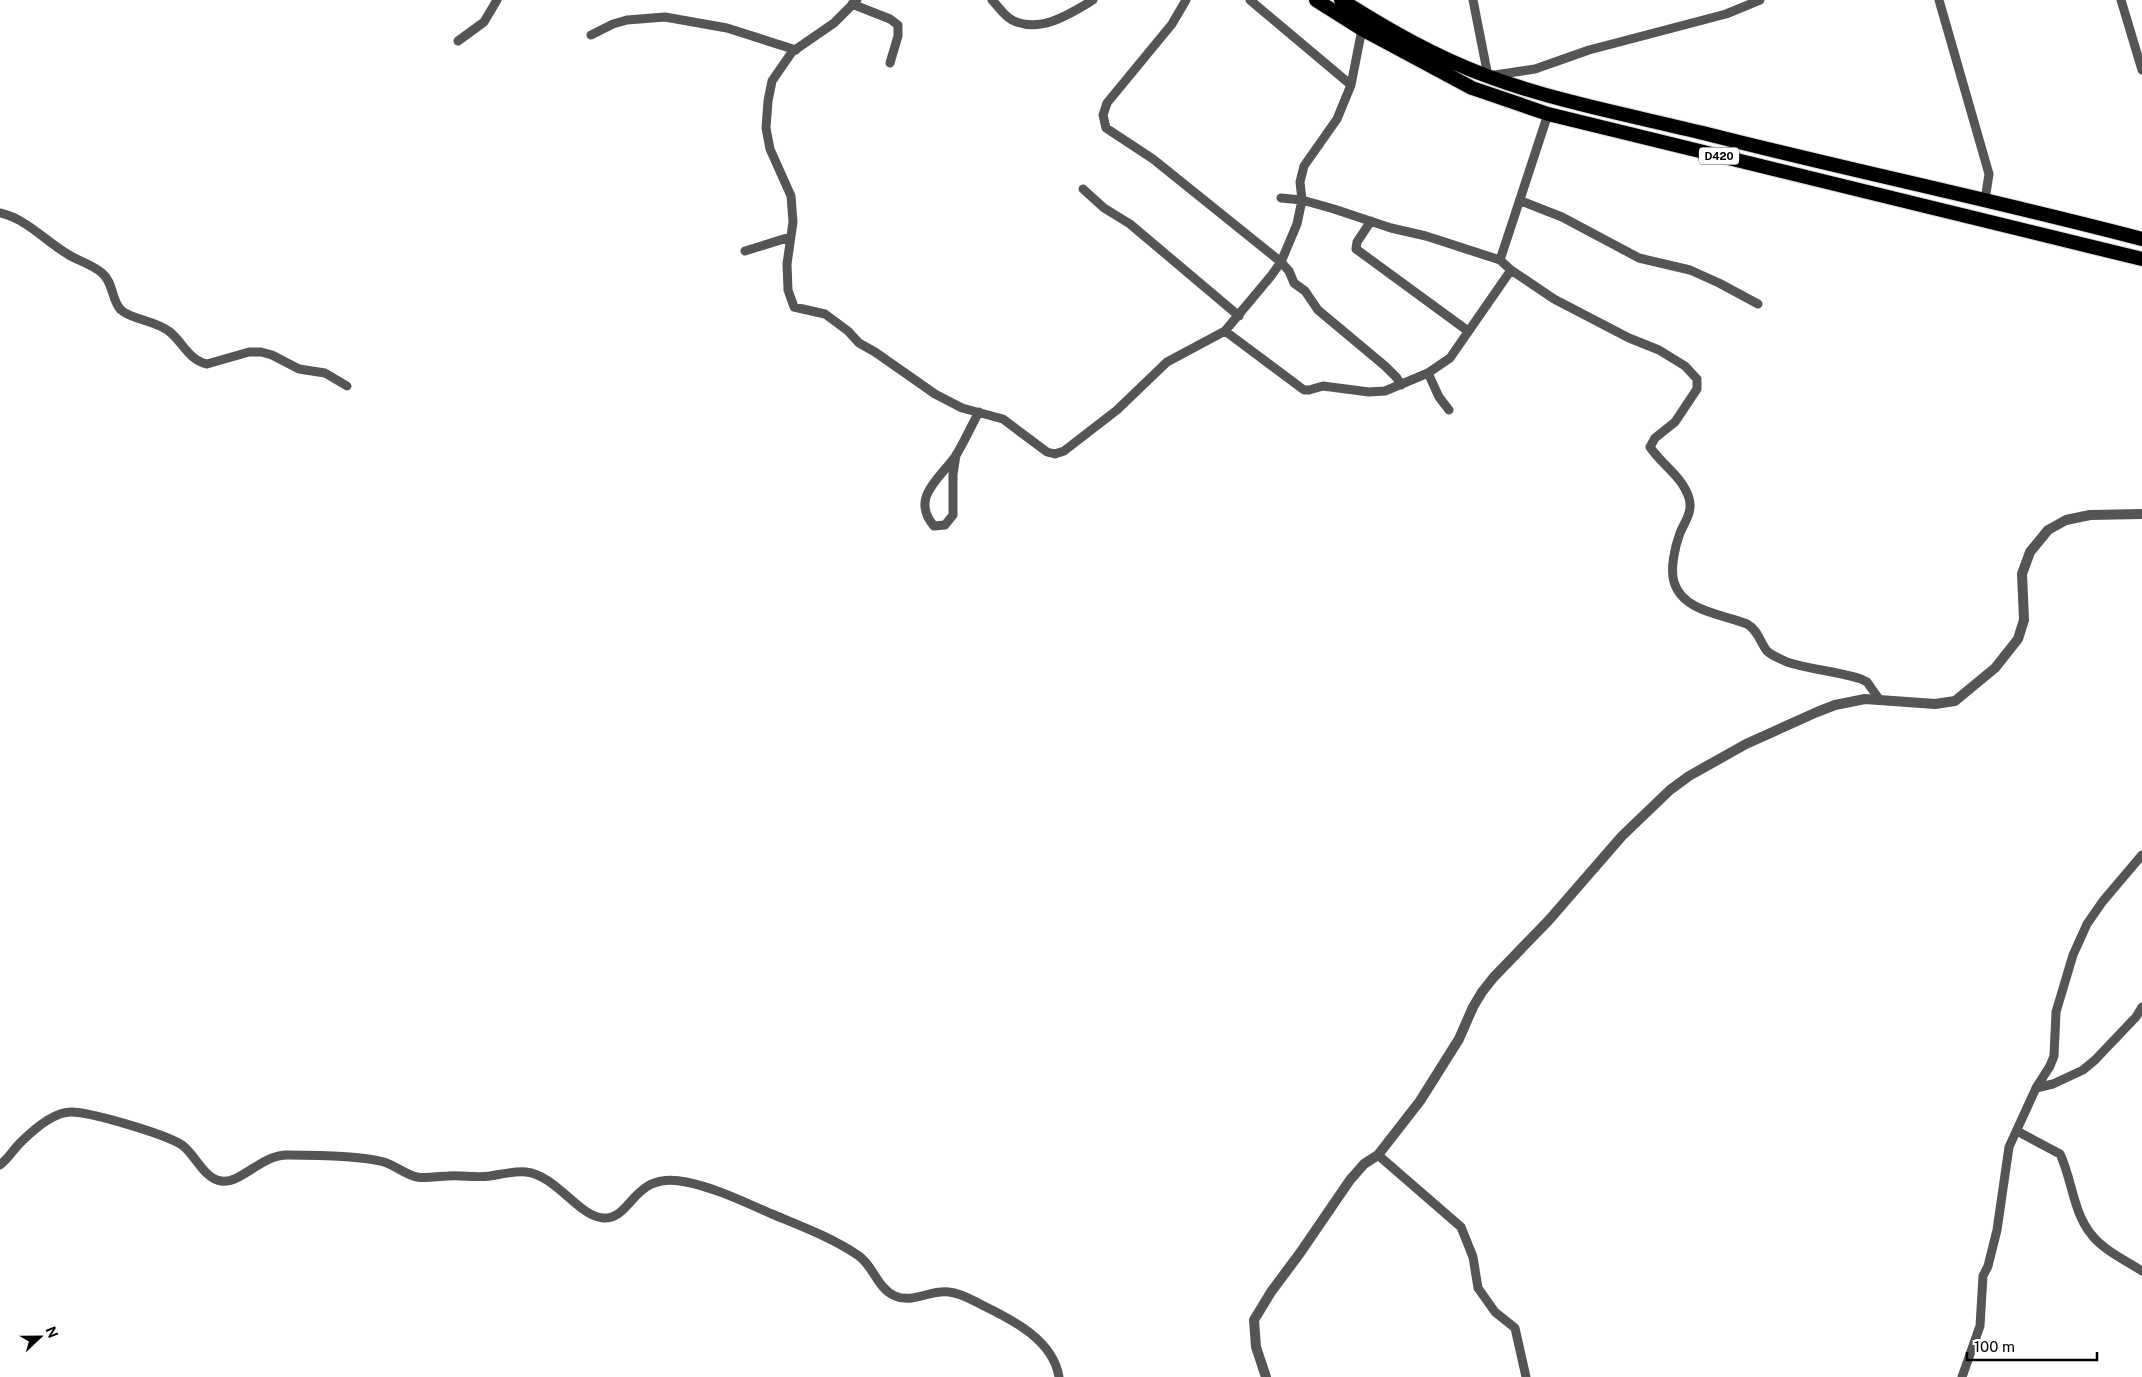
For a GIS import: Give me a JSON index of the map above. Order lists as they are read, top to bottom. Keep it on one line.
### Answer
{"streets":{"highway":["D420"]},"scale_bar":"100 m","north":"right"}
